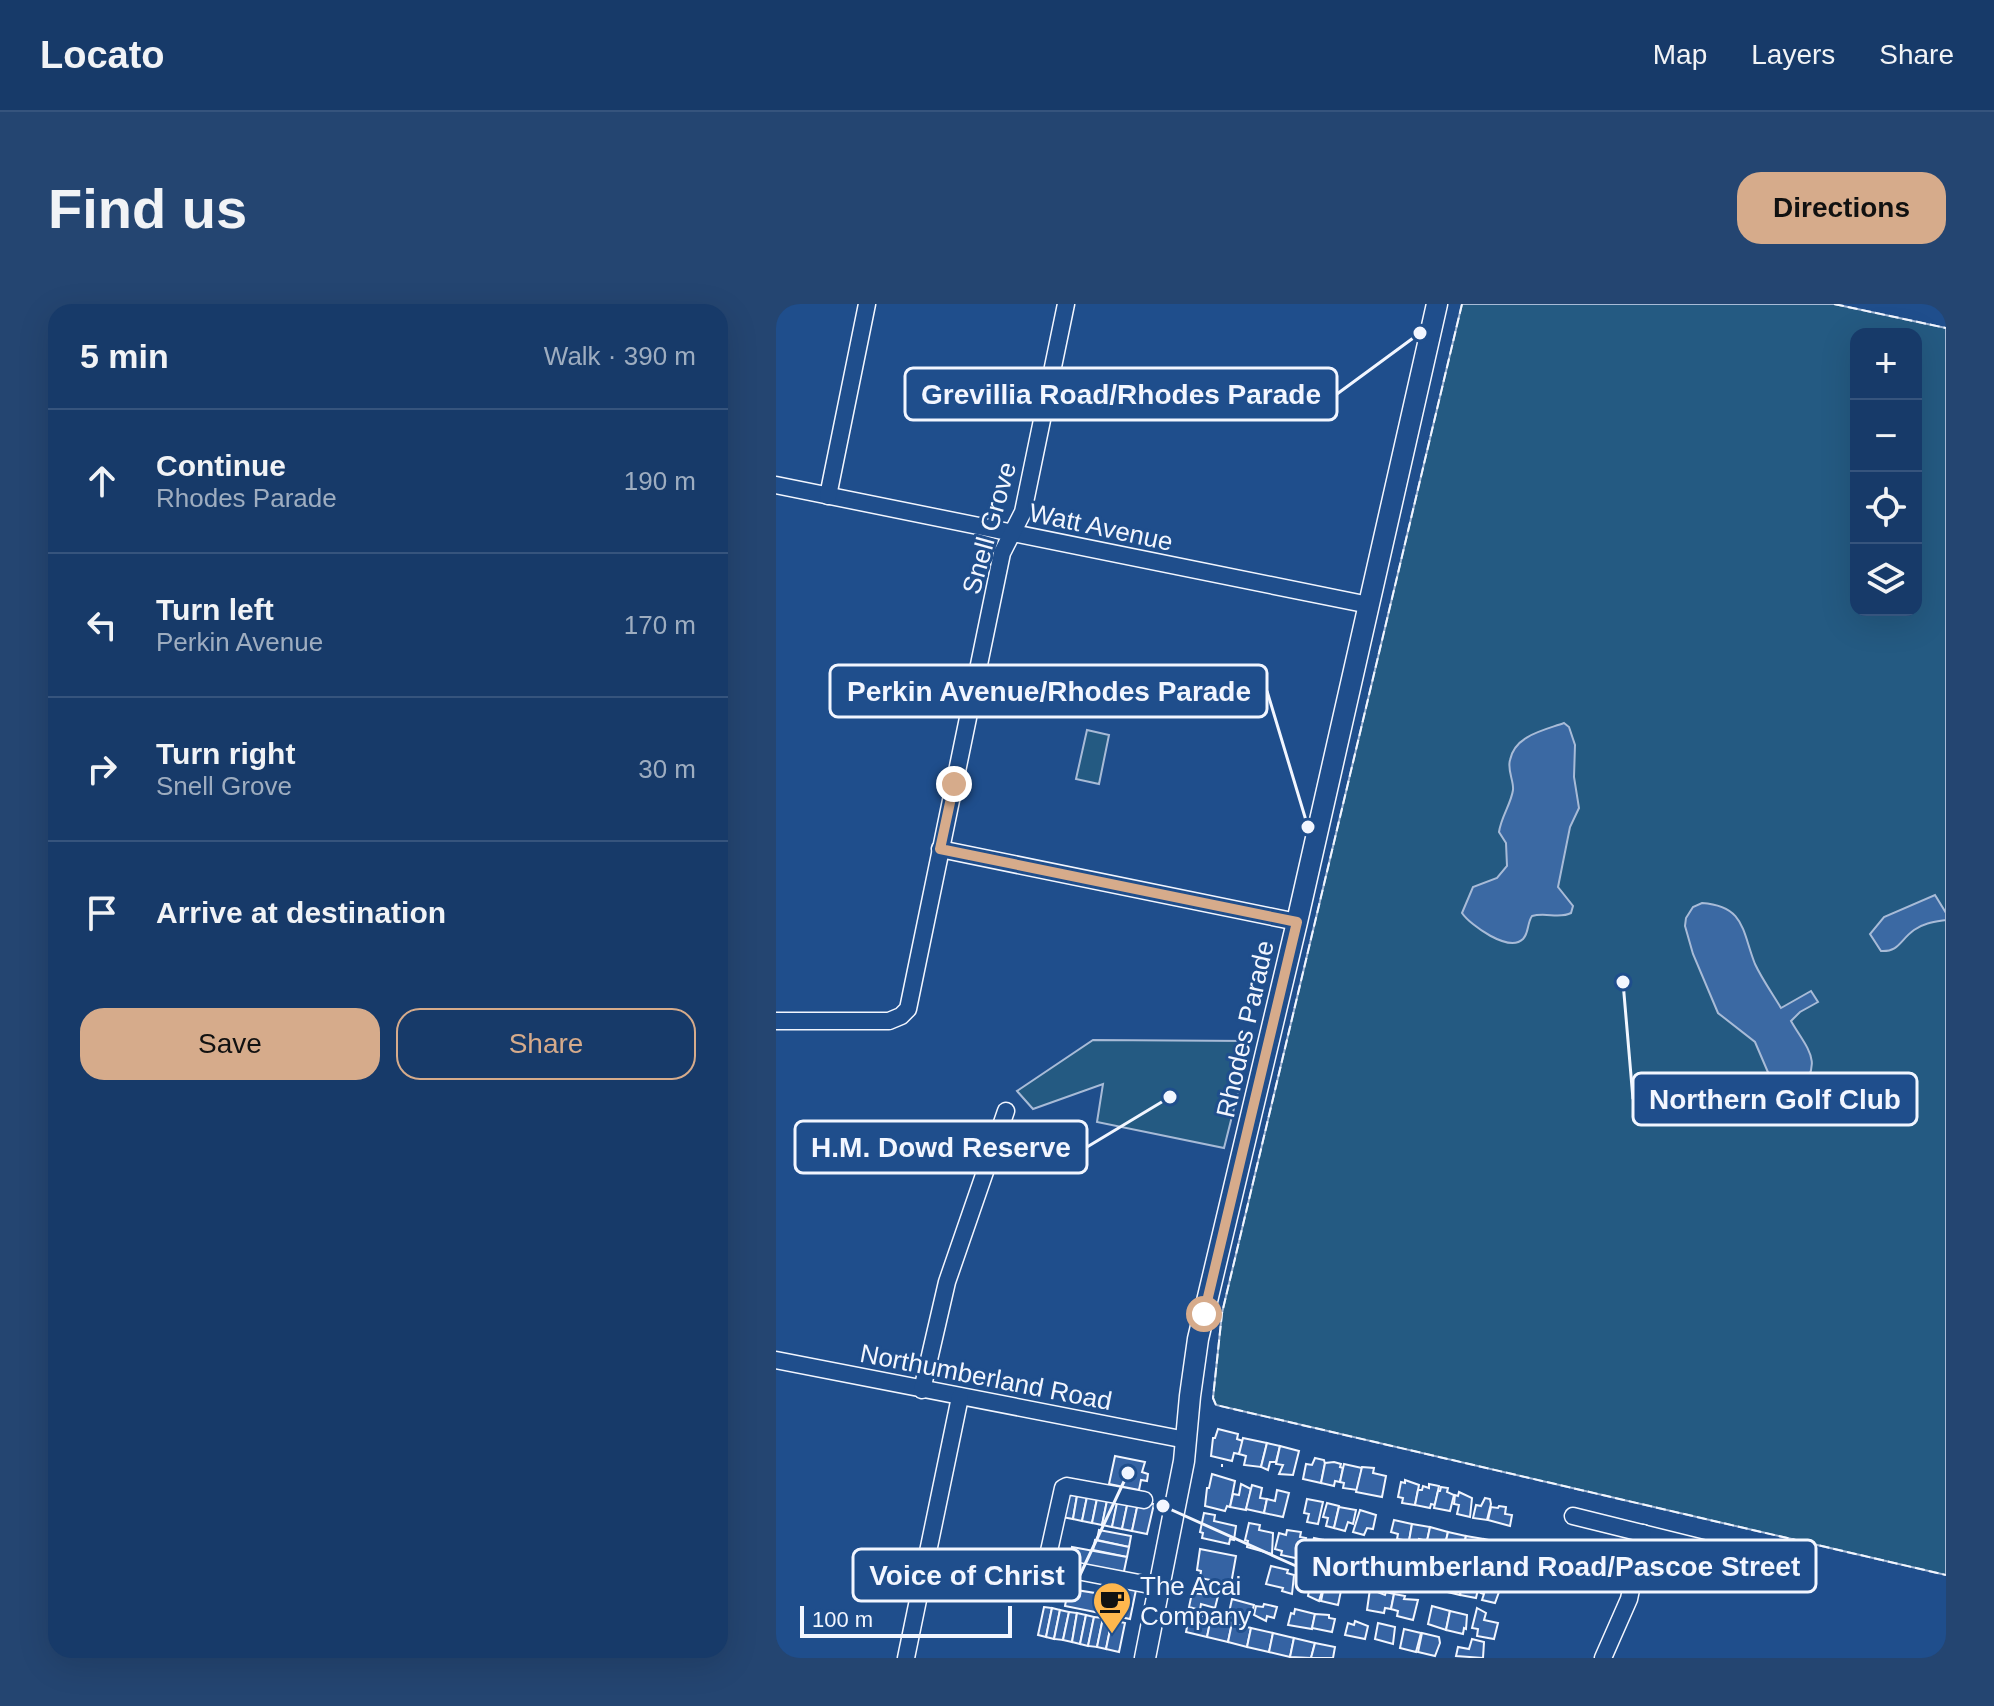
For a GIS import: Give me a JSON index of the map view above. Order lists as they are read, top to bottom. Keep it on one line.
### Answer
{"streets":{"main road":["Rhodes Parade"],"street":["Watt Avenue","Snell Grove","Northumberland Road"]},"crossings":[["Watt Avenue","Snell Grove"],["Watt Avenue","Rhodes Parade"],["Rhodes Parade","Northumberland Road"]],"places":{"other":["Grevillia Road/Rhodes Parade","Perkin Avenue/Rhodes Parade","Northern Golf Club","H.M. Dowd Reserve","Voice of Christ","Northumberland Road/Pascoe Street"],"cafe":["The Acai Company"]},"scale_bar":"100 m","page":{"header":"Locato","nav":["Map","Layers","Share"],"buttons":["Directions",["Save","Share"]],"title":"Find us","heading":["5 min","Walk · 390 m"],"map_buttons":["+","−"],"list":[["Continue","Rhodes Parade","190 m"],["Turn left","Perkin Avenue","170 m"],["Turn right","Snell Grove","30 m"],"Arrive at destination"],"scale":"100 m"}}
